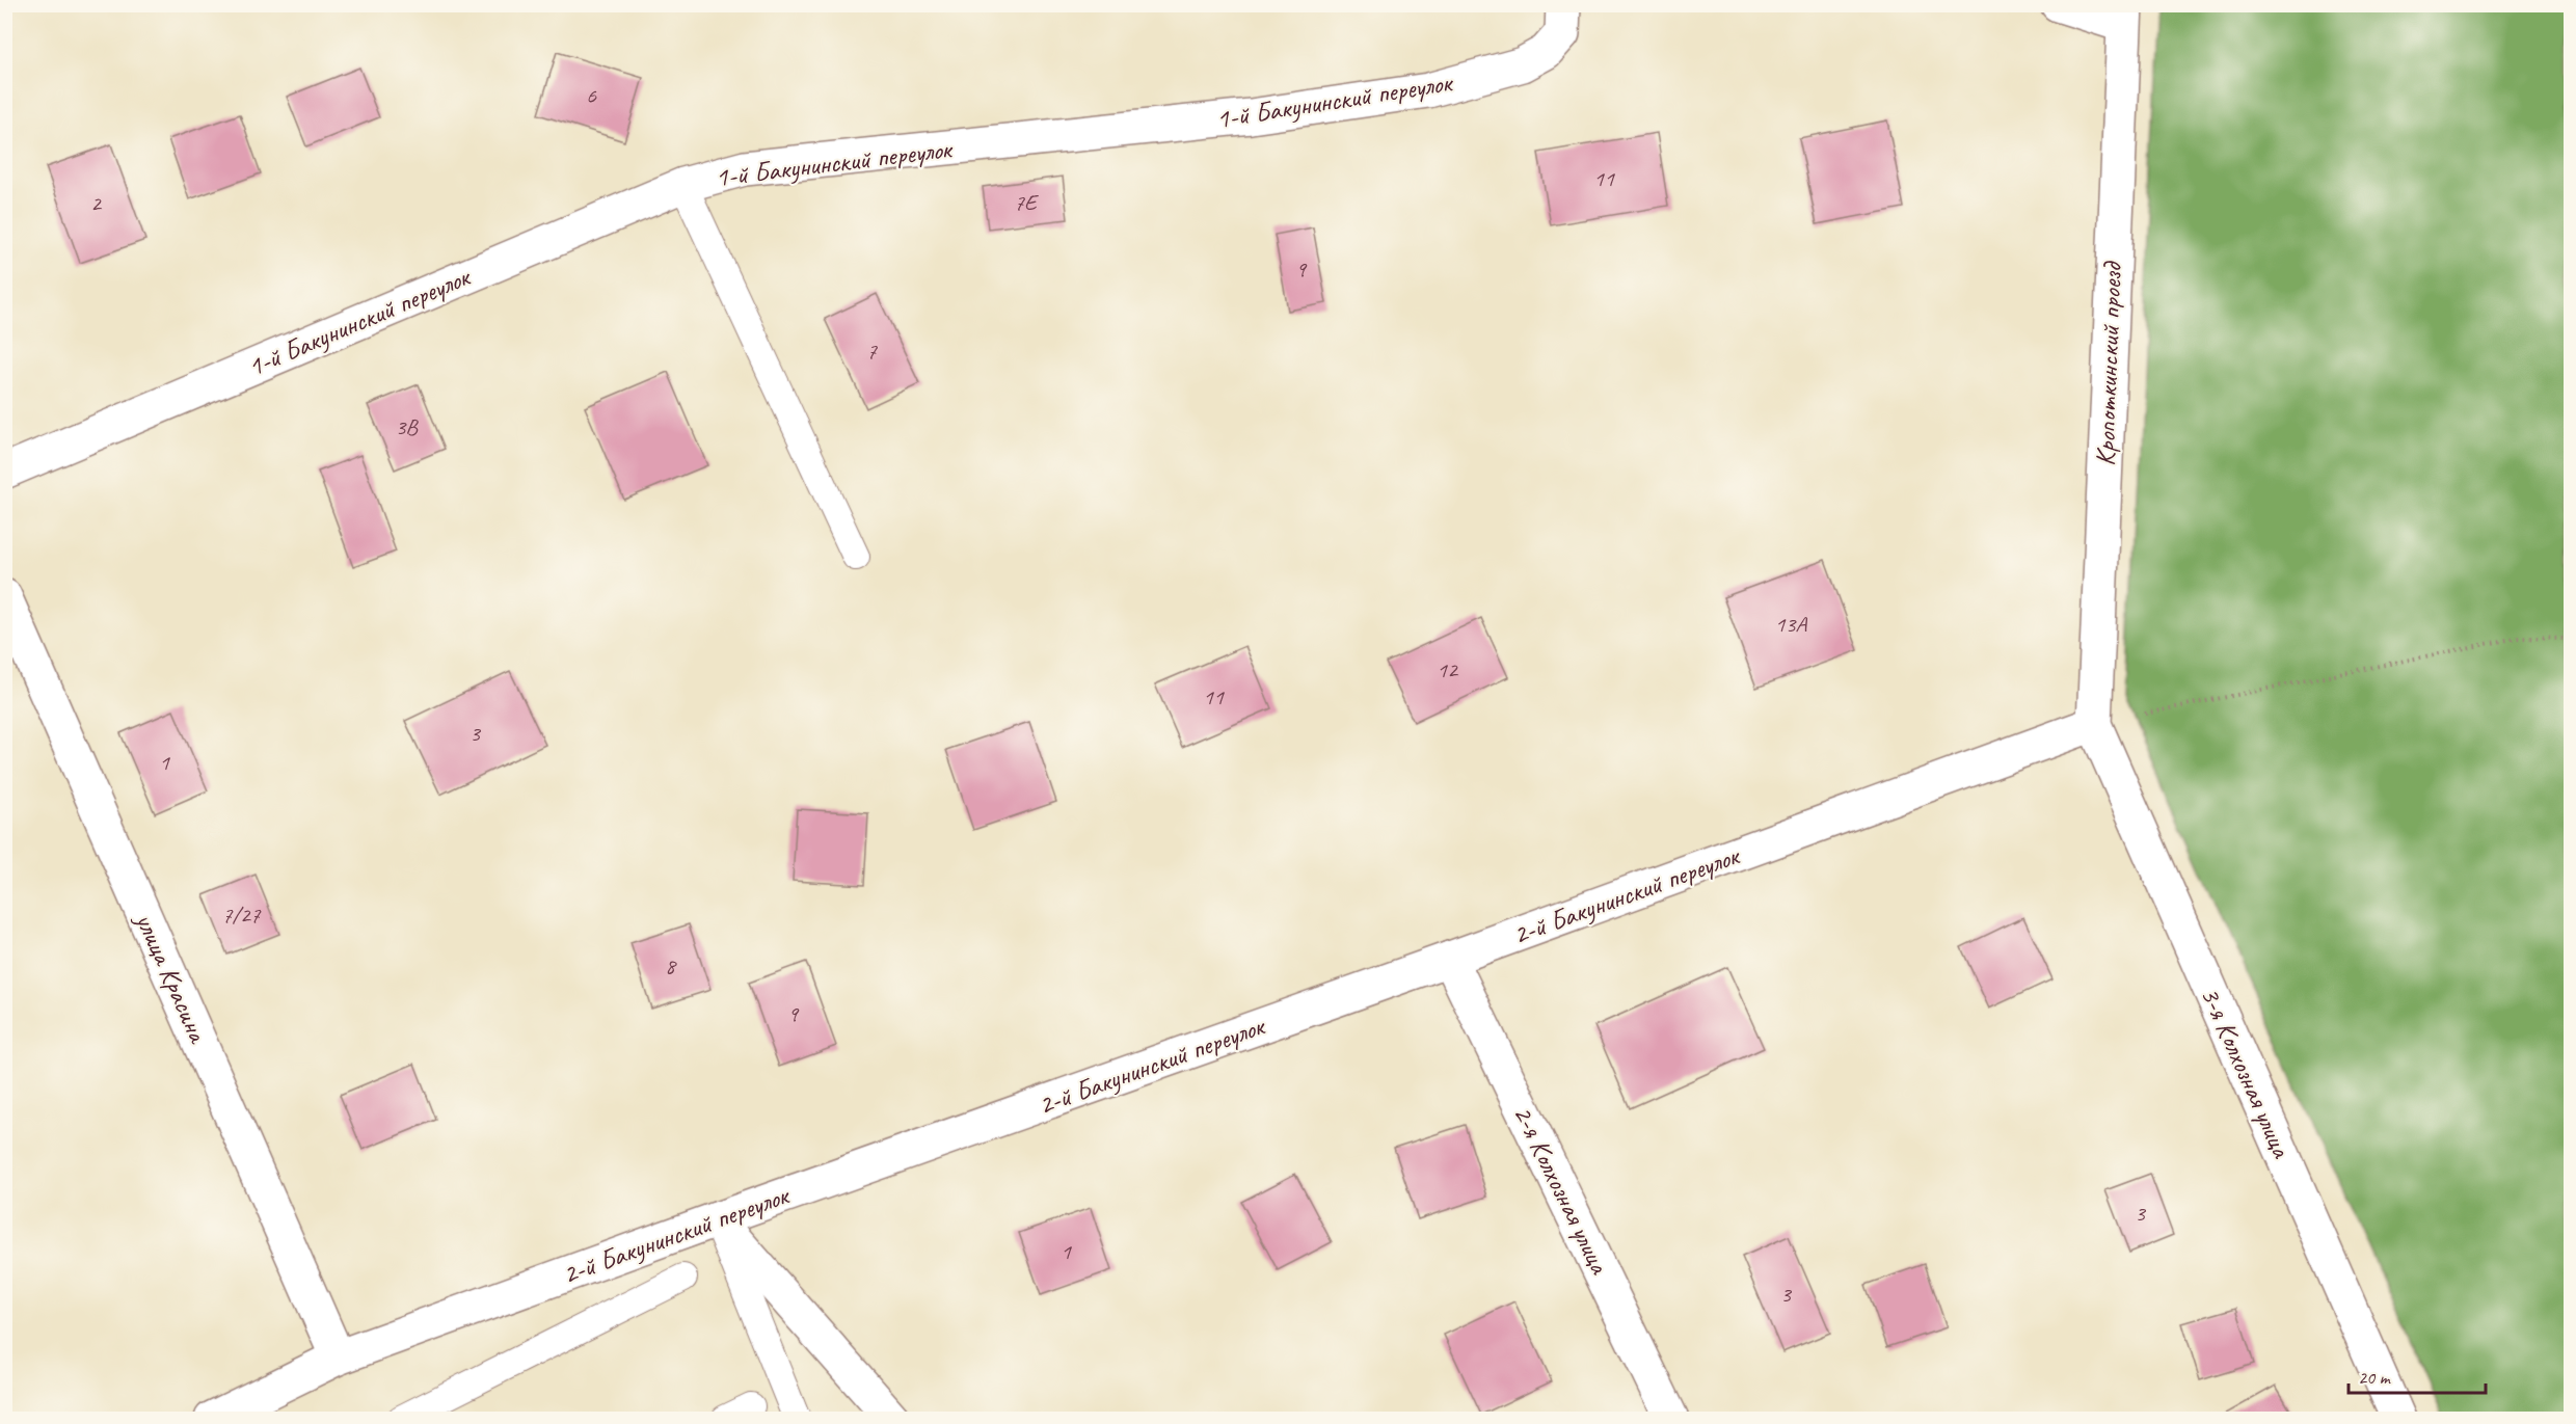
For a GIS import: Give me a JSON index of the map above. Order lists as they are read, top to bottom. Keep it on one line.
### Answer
{"streets":{"street":["1-й Бакунинский переулок","Кропоткинский проезд","2-й Бакунинский переулок","улица Красина","3-я Колхозная улица","2-я Колхозная улица"]},"crossings":[["Кропоткинский проезд","2-й Бакунинский переулок"],["Кропоткинский проезд","3-я Колхозная улица"],["2-й Бакунинский переулок","улица Красина"],["2-й Бакунинский переулок","3-я Колхозная улица"],["2-й Бакунинский переулок","2-я Колхозная улица"]],"house_numbers":["6","11","7Е","2","9","7","3В","13А","12","11","3","1","7/27","8","9","3","1","3"],"scale_bar":"20 m"}
